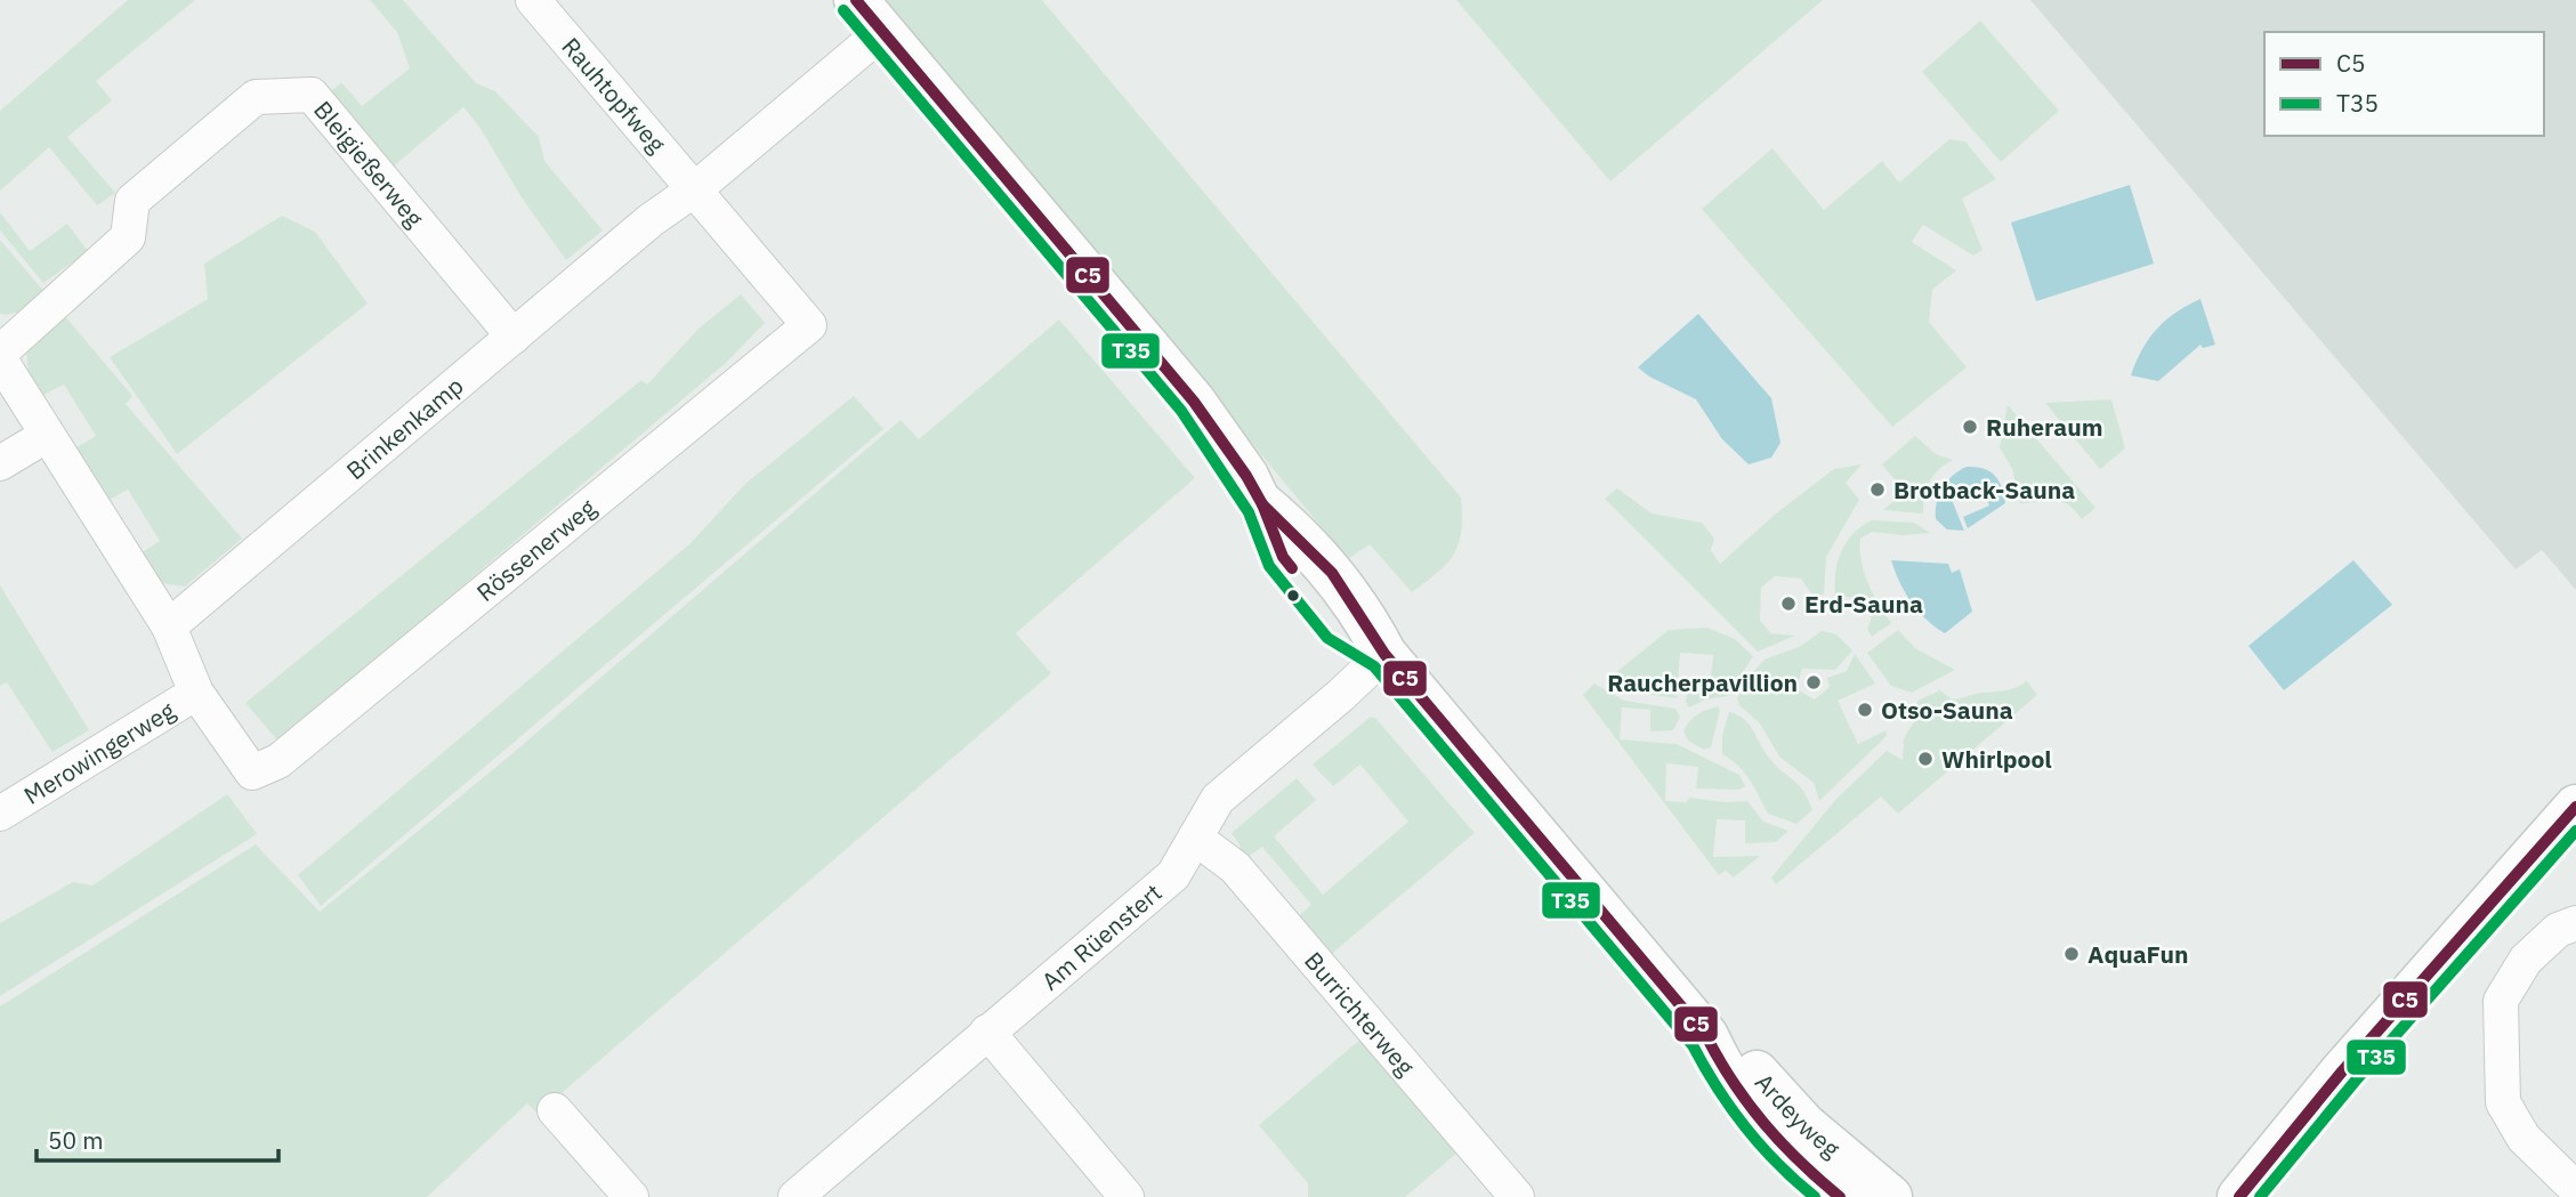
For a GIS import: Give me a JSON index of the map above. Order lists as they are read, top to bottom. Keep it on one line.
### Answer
{"streets":{"main road":["Ardeyweg"],"street":["Rauhtopfweg","Bleigießerweg","Brinkenkamp","Rössenerweg","Merowingerweg","Am Rüenstert","Burrichterweg"]},"crossings":[["Rauhtopfweg","Brinkenkamp"],["Rauhtopfweg","Rössenerweg"],["Bleigießerweg","Brinkenkamp"],["Brinkenkamp","Rössenerweg"],["Brinkenkamp","Ardeyweg"],["Rössenerweg","Merowingerweg"],["Am Rüenstert","Burrichterweg"],["Am Rüenstert","Ardeyweg"]],"places":["Ruheraum","Brotback-Sauna","Erd-Sauna","Raucherpavillion","Otso-Sauna","Whirlpool","AquaFun"],"lines":["transit line C5","transit line T35"],"legend":["C5","T35"],"scale_bar":"50 m"}
